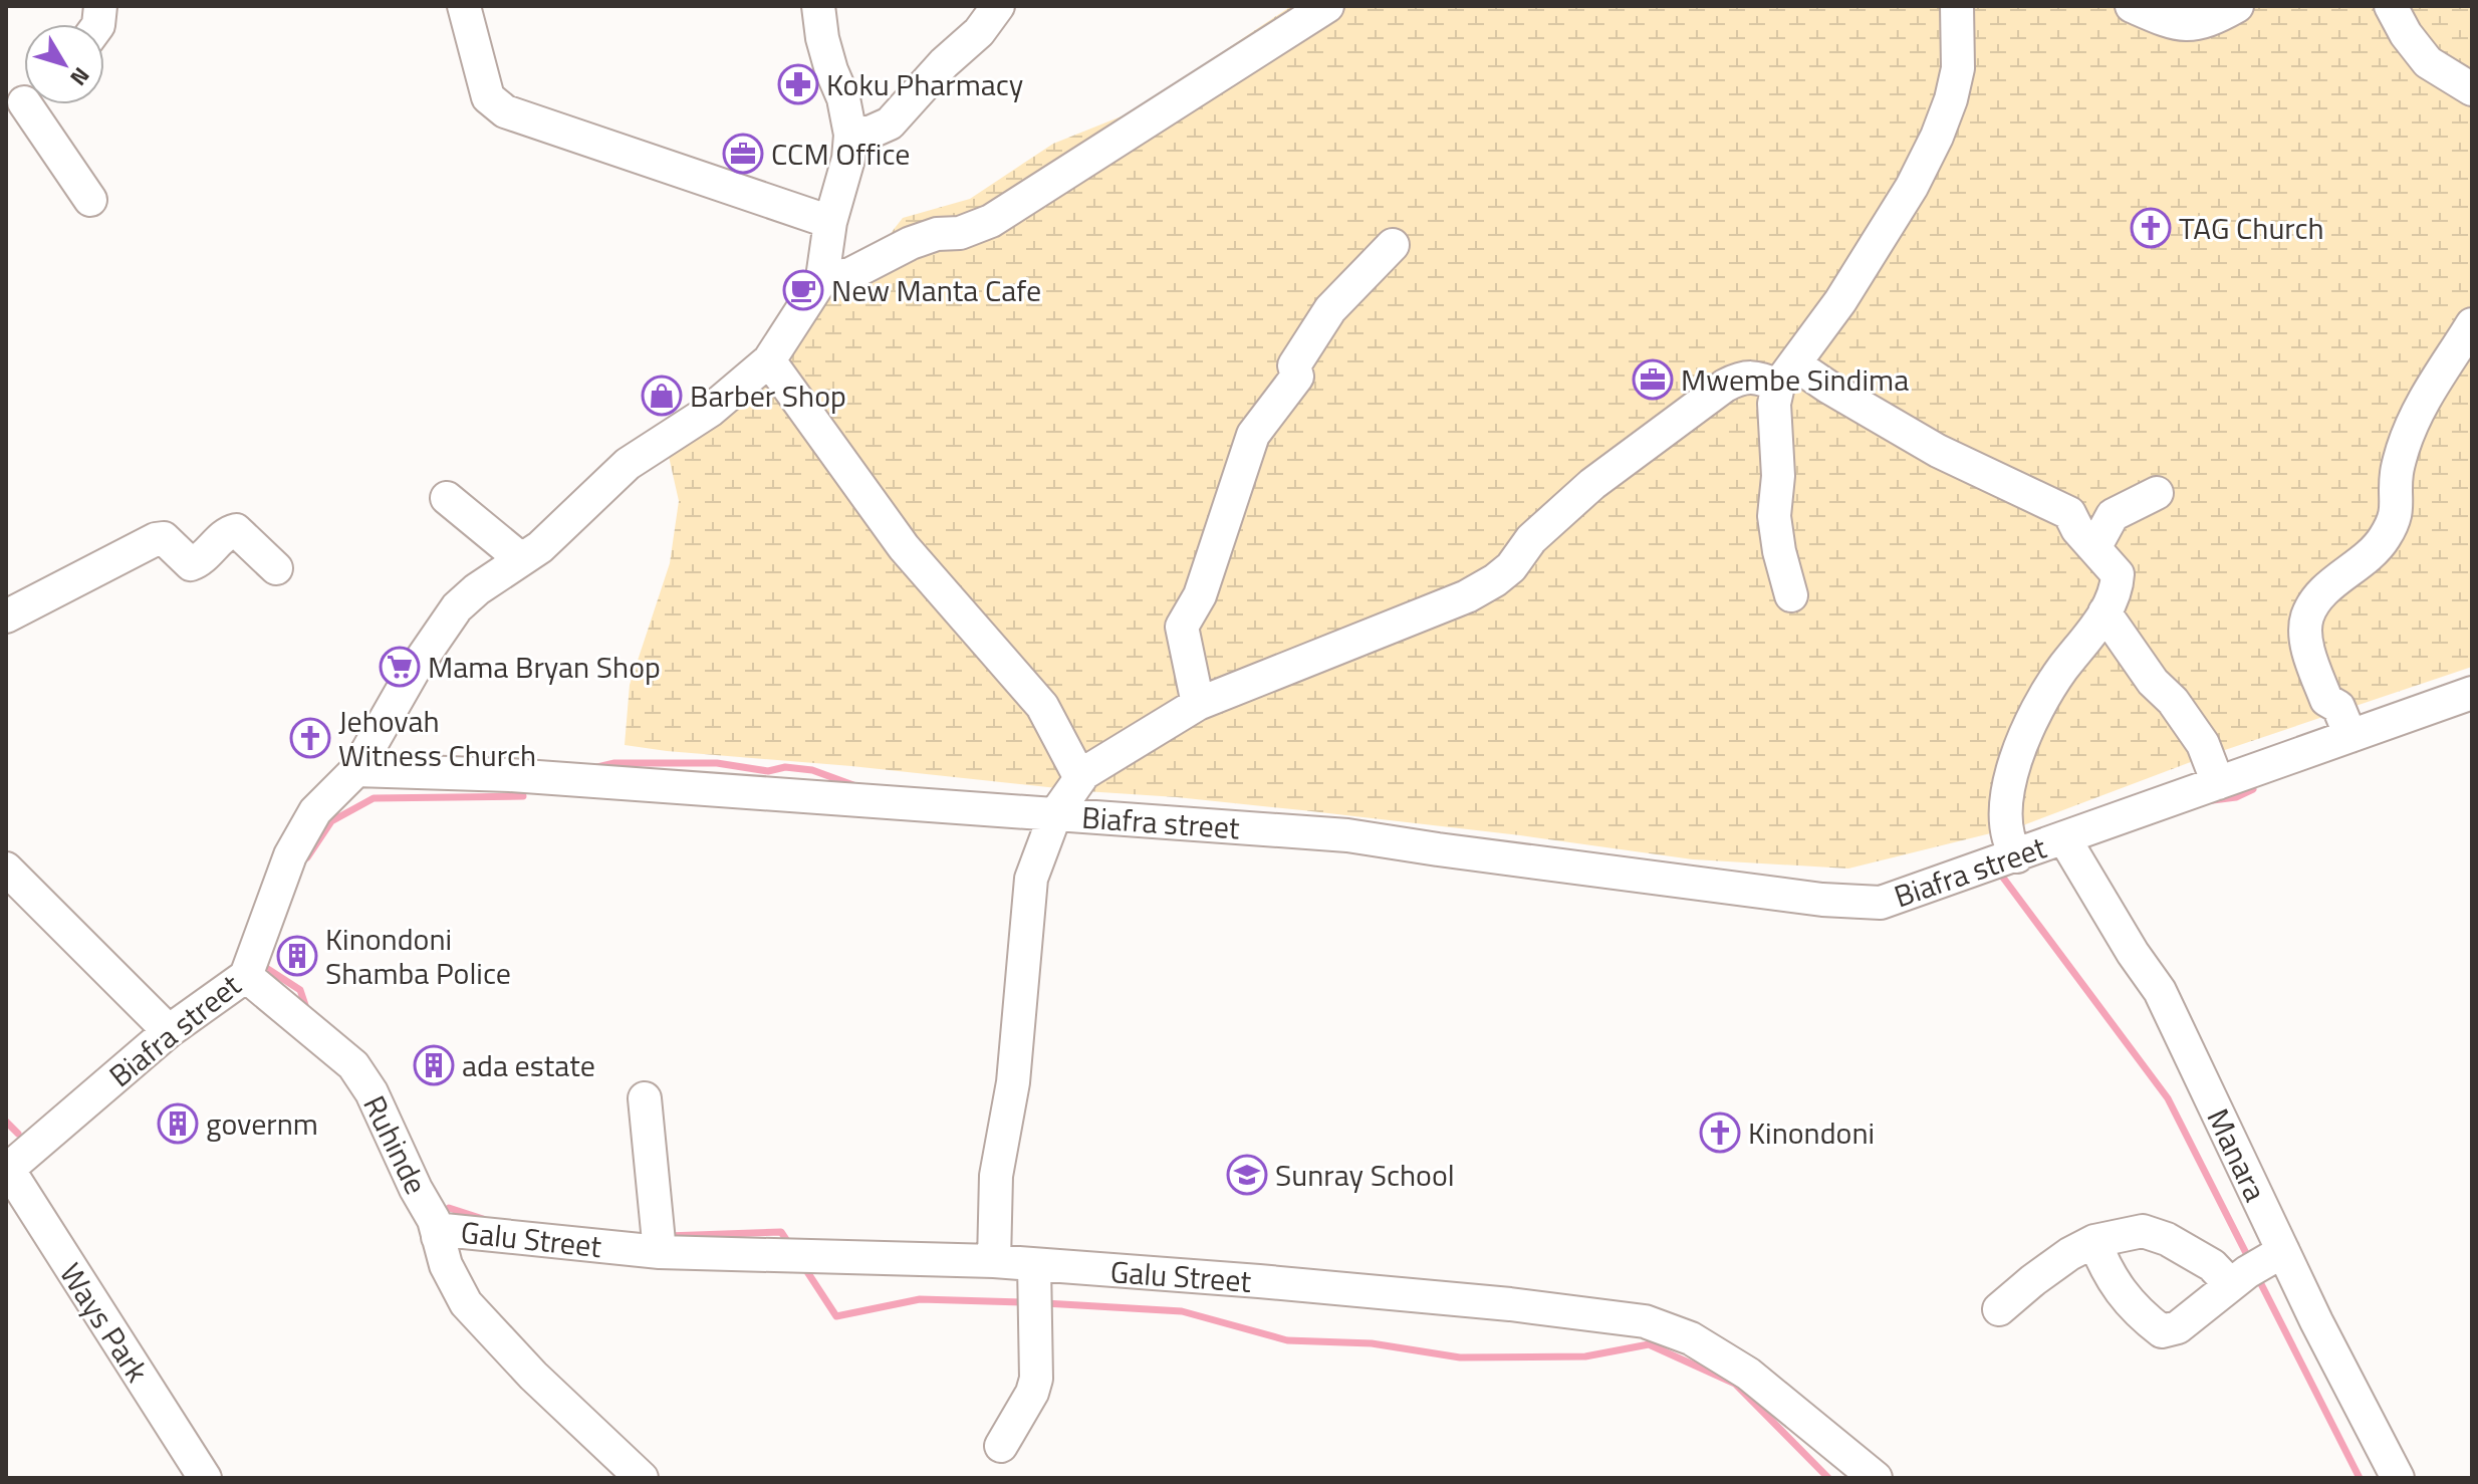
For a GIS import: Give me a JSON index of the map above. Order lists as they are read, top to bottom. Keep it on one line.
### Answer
{"streets":{"street":["Biafra street","Ruhinde","Manara","Galu Street","Ways Park"]},"crossings":[["Biafra street","Ruhinde"],["Biafra street","Manara"],["Biafra street","Ways Park"],["Ruhinde","Galu Street"]],"places":{"pharmacy":["Koku Pharmacy"],"office":["CCM Office","Mwembe Sindima"],"church":["TAG Church","Jehovah Witness Church","Kinondoni"],"cafe":["New Manta Cafe"],"shop":["Barber Shop"],"supermarket":["Mama Bryan Shop"],"building":["Kinondoni Shamba Police","ada estate","governm"],"school or university":["Sunray School"]},"north":"bottom right"}
